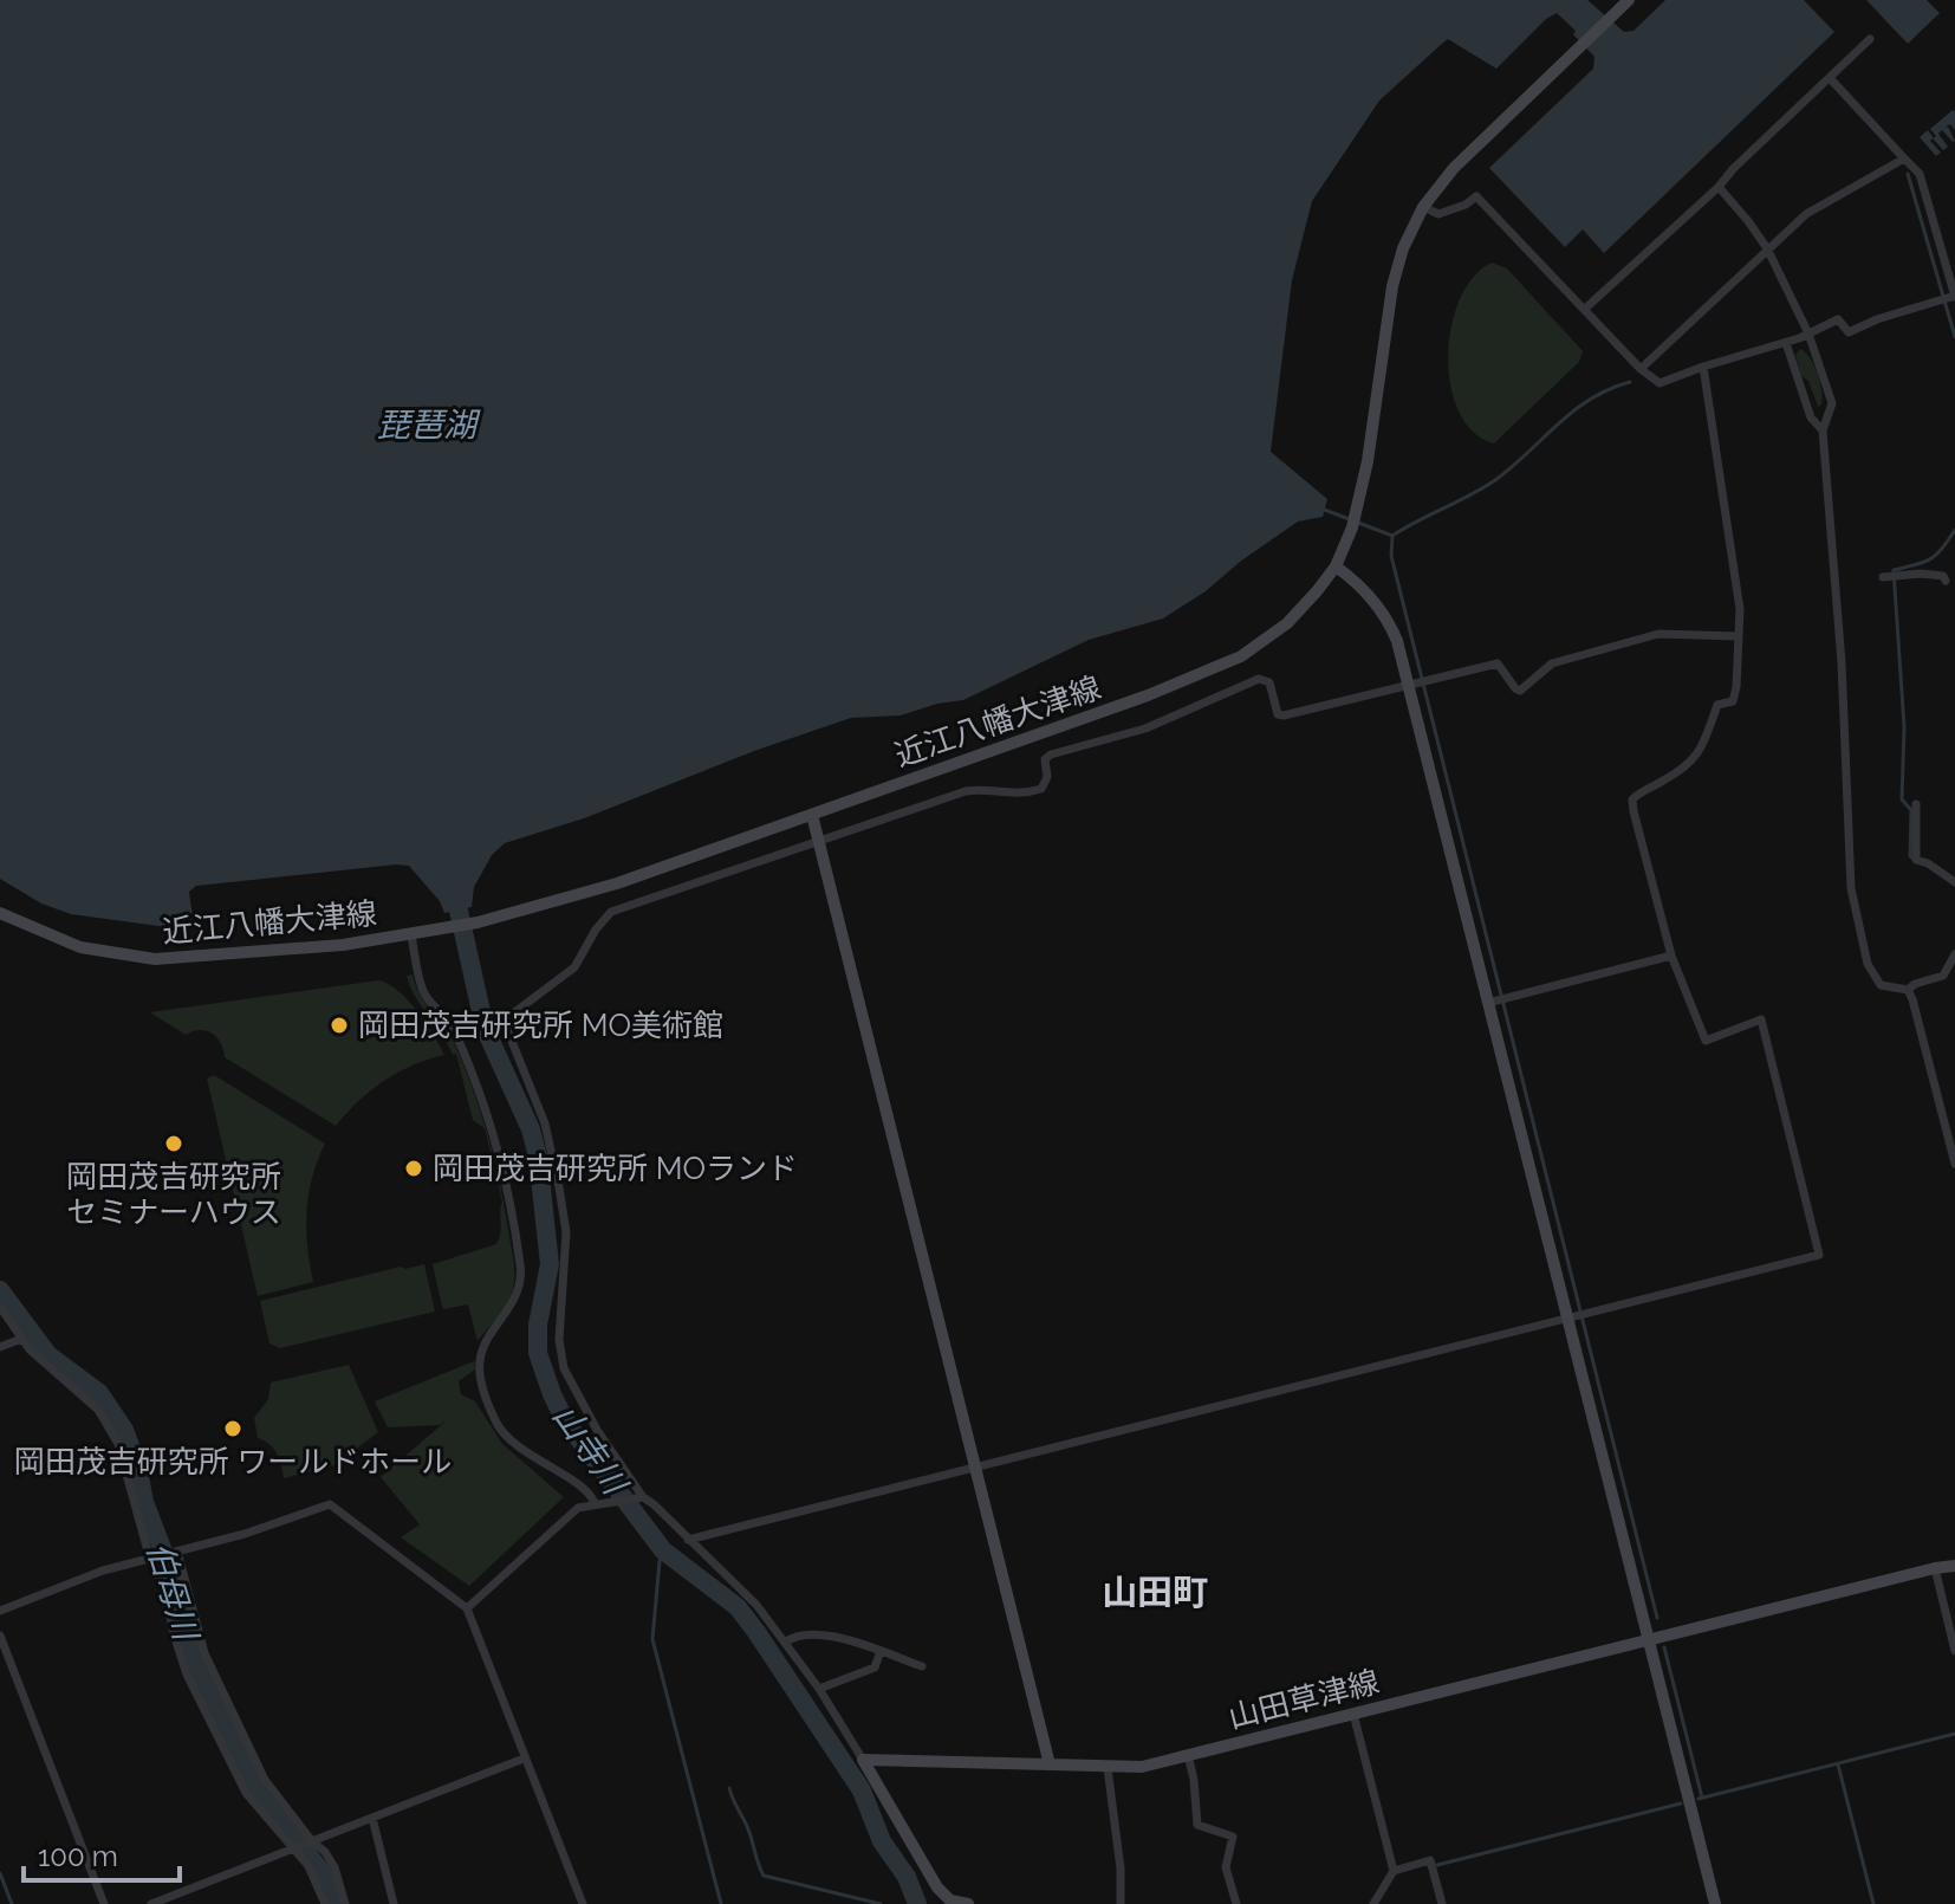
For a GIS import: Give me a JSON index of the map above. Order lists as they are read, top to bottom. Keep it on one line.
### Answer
{"streets":{"main road":["近江八幡大津線","山田草津線"]},"districts":["山田町"],"water":["琵琶湖","山寺川","伯母川"],"places":["岡田茂吉研究所 MO美術館","岡田茂吉研究所 セミナーハウス","岡田茂吉研究所 MOランド","岡田茂吉研究所 ワールドホール"],"scale_bar":"100 m"}
